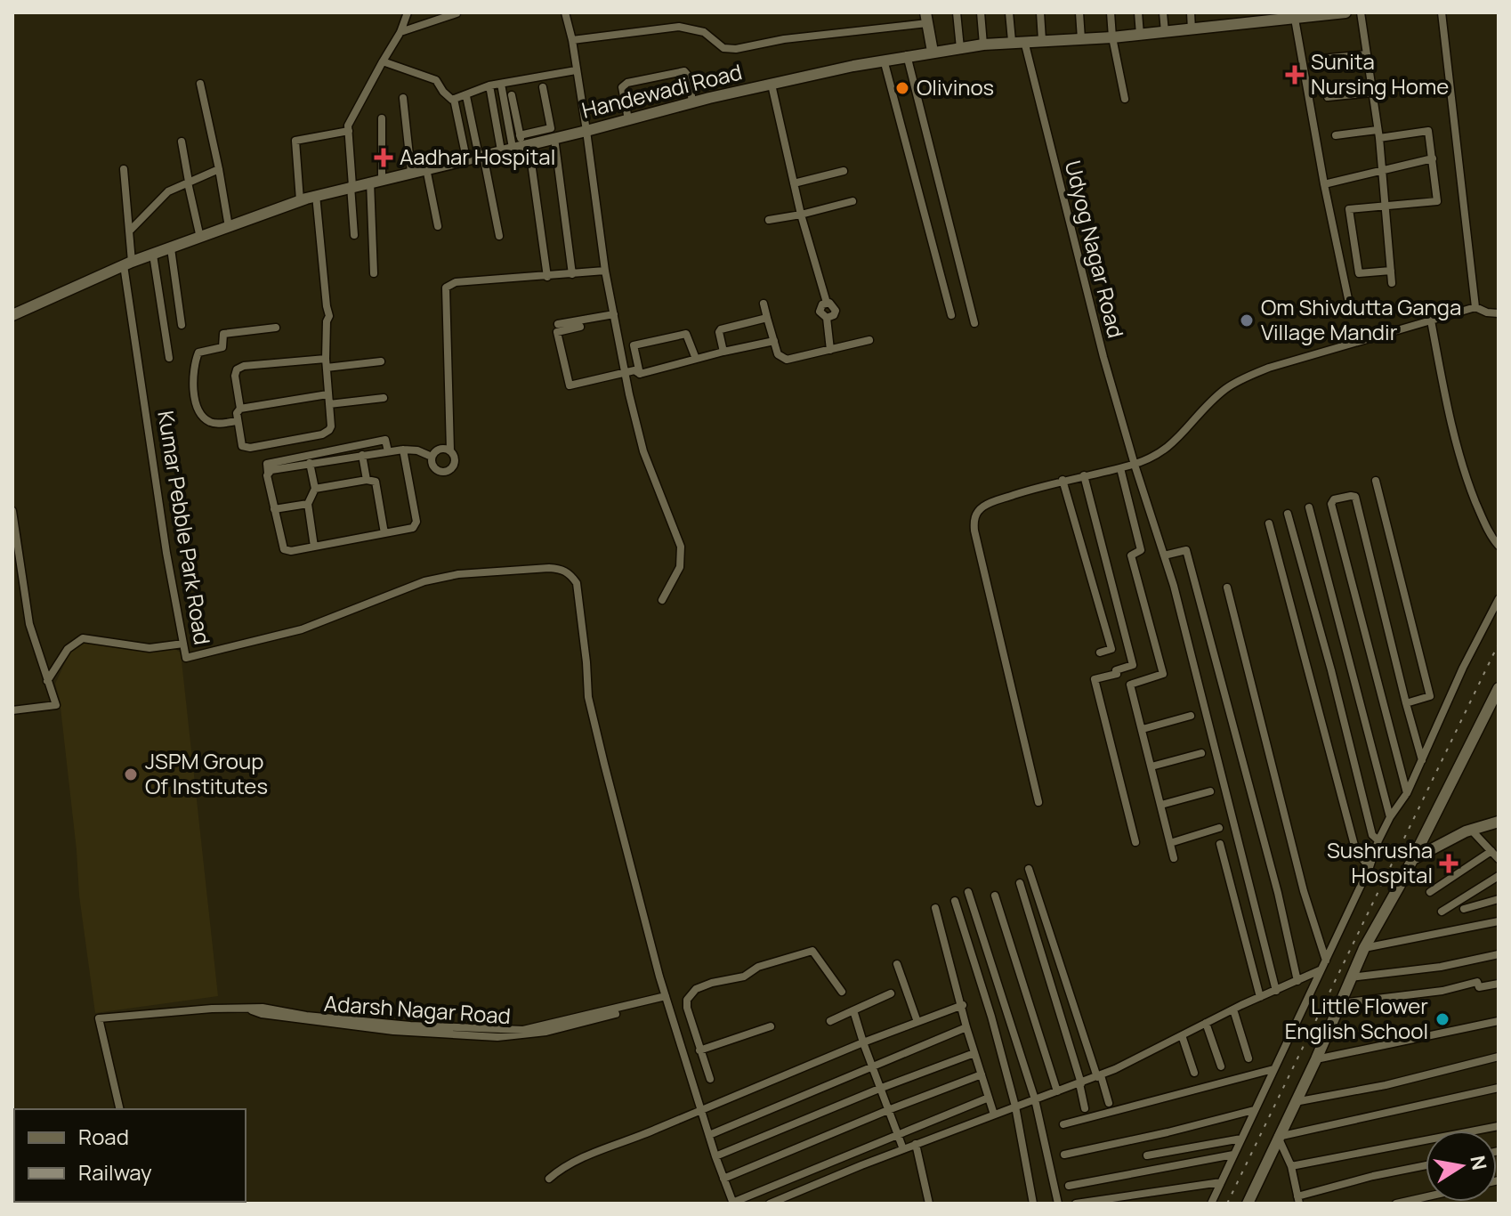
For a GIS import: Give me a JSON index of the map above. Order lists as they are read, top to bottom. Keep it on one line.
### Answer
{"streets":{"main road":["Handewadi Road"],"street":["Udyog Nagar Road","Kumar Pebble Park Road","Adarsh Nagar Road"]},"crossings":[["Handewadi Road","Udyog Nagar Road"],["Handewadi Road","Kumar Pebble Park Road"],["Kumar Pebble Park Road","Adarsh Nagar Road"]],"places":{"health":["Sunita Nursing Home","Aadhar Hospital","Sushrusha Hospital"],"other":["Olivinos","Om Shivdutta Ganga Village Mandir","JSPM Group Of Institutes","Little Flower English School"]},"legend":["Road","Railway"],"north":"right"}
